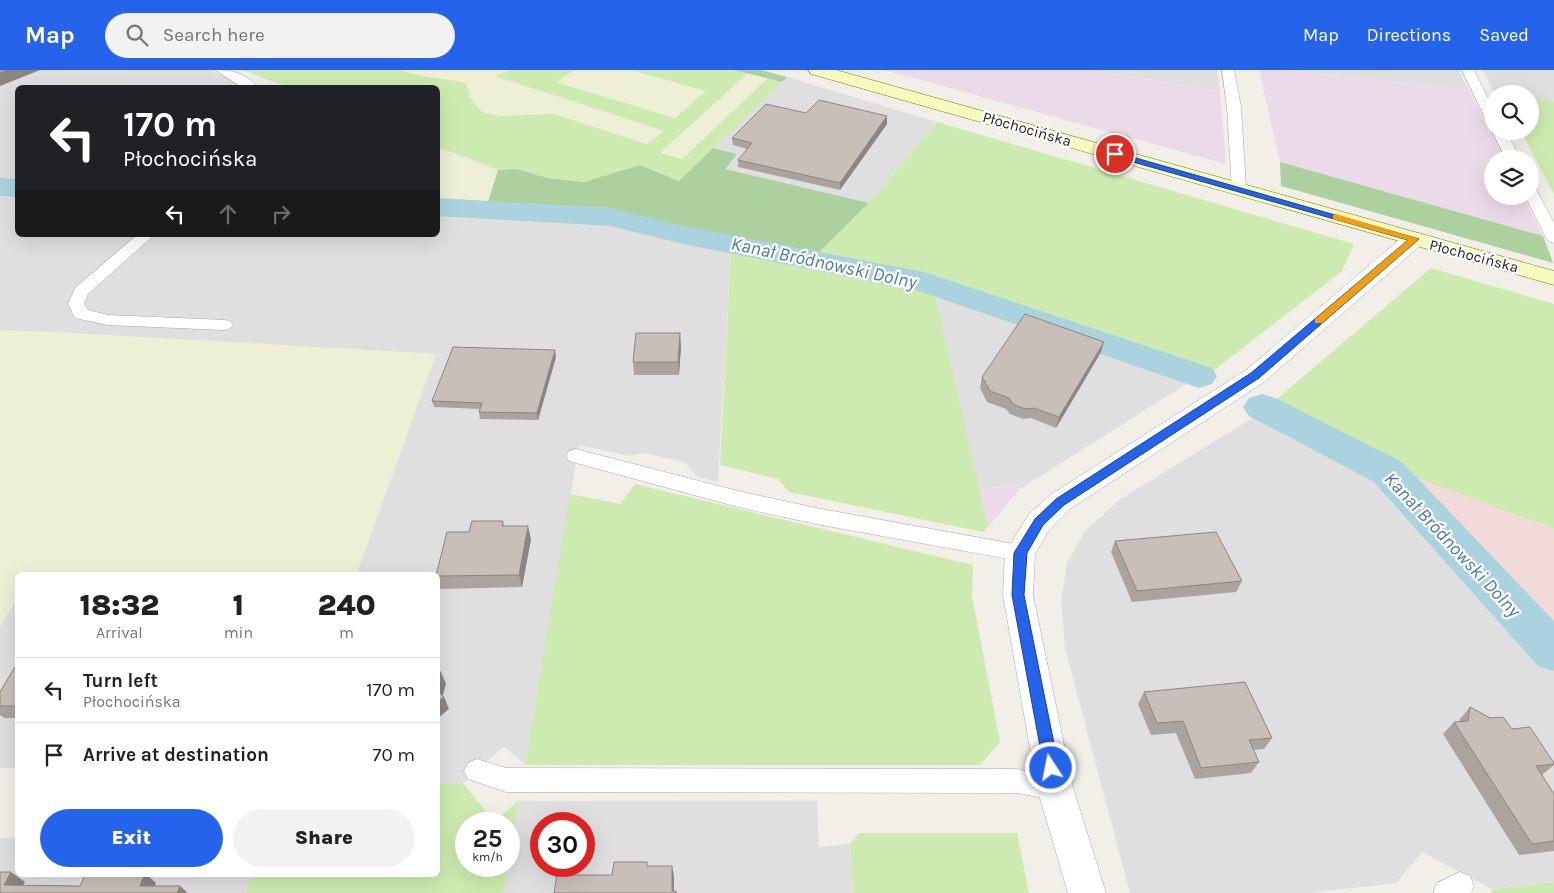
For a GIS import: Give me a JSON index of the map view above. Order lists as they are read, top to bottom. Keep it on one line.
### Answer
{"streets":{"main road":["Płochocińska"]},"water":["Kanał Bródnowski Dolny"],"page":{"header":"Map","search":"Search here","nav":["Map","Directions","Saved"],"turn":["170 m","Płochocińska"],"eta":["18:32","Arrival","1","min","240","m"],"list":[{"name":"Turn left","note":"Płochocińska","value":"170 m"},{"name":"Arrive at destination","value":"70 m"}],"buttons":["Exit","Share"],"speed":"25 km/h","limit":"30"}}
